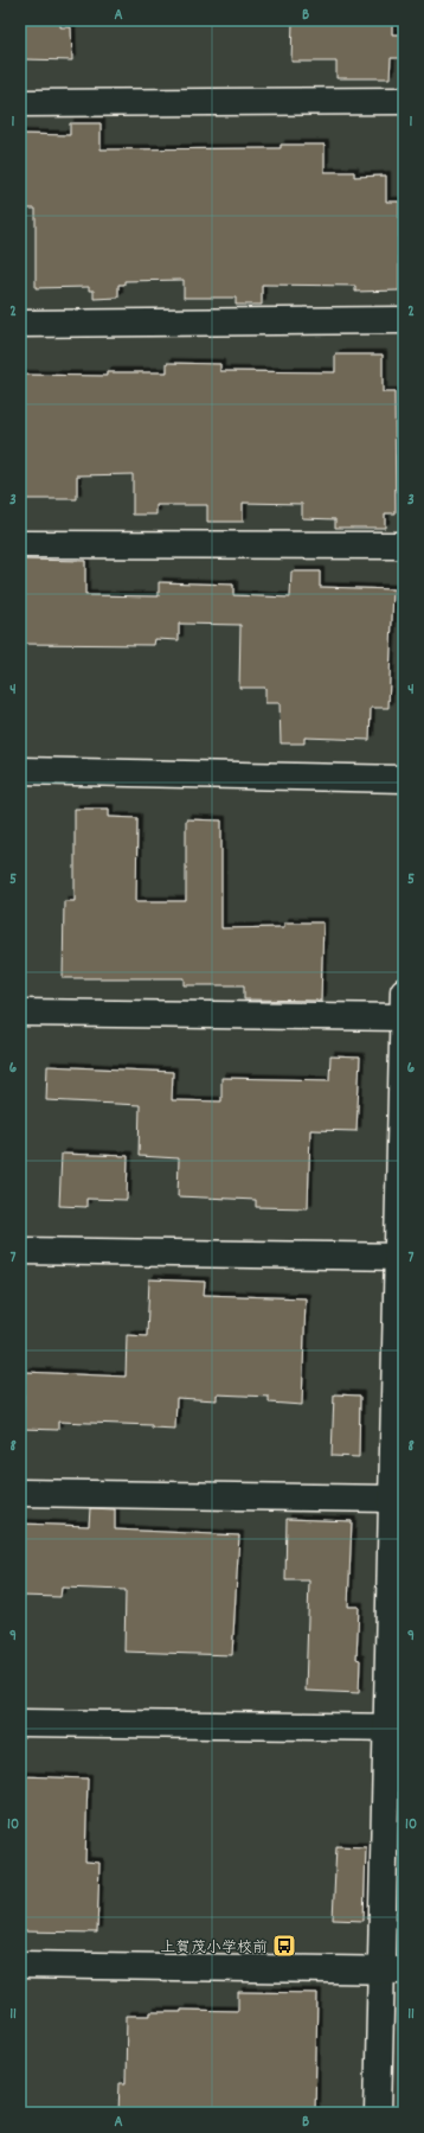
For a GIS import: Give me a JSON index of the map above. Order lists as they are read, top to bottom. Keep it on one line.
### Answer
{"places":{"bus stop":["上賀茂小学校前"]},"grid":{"columns":["A","B"],"rows":["1","2","3","4","5","6","7","8","9","10","11"]}}
